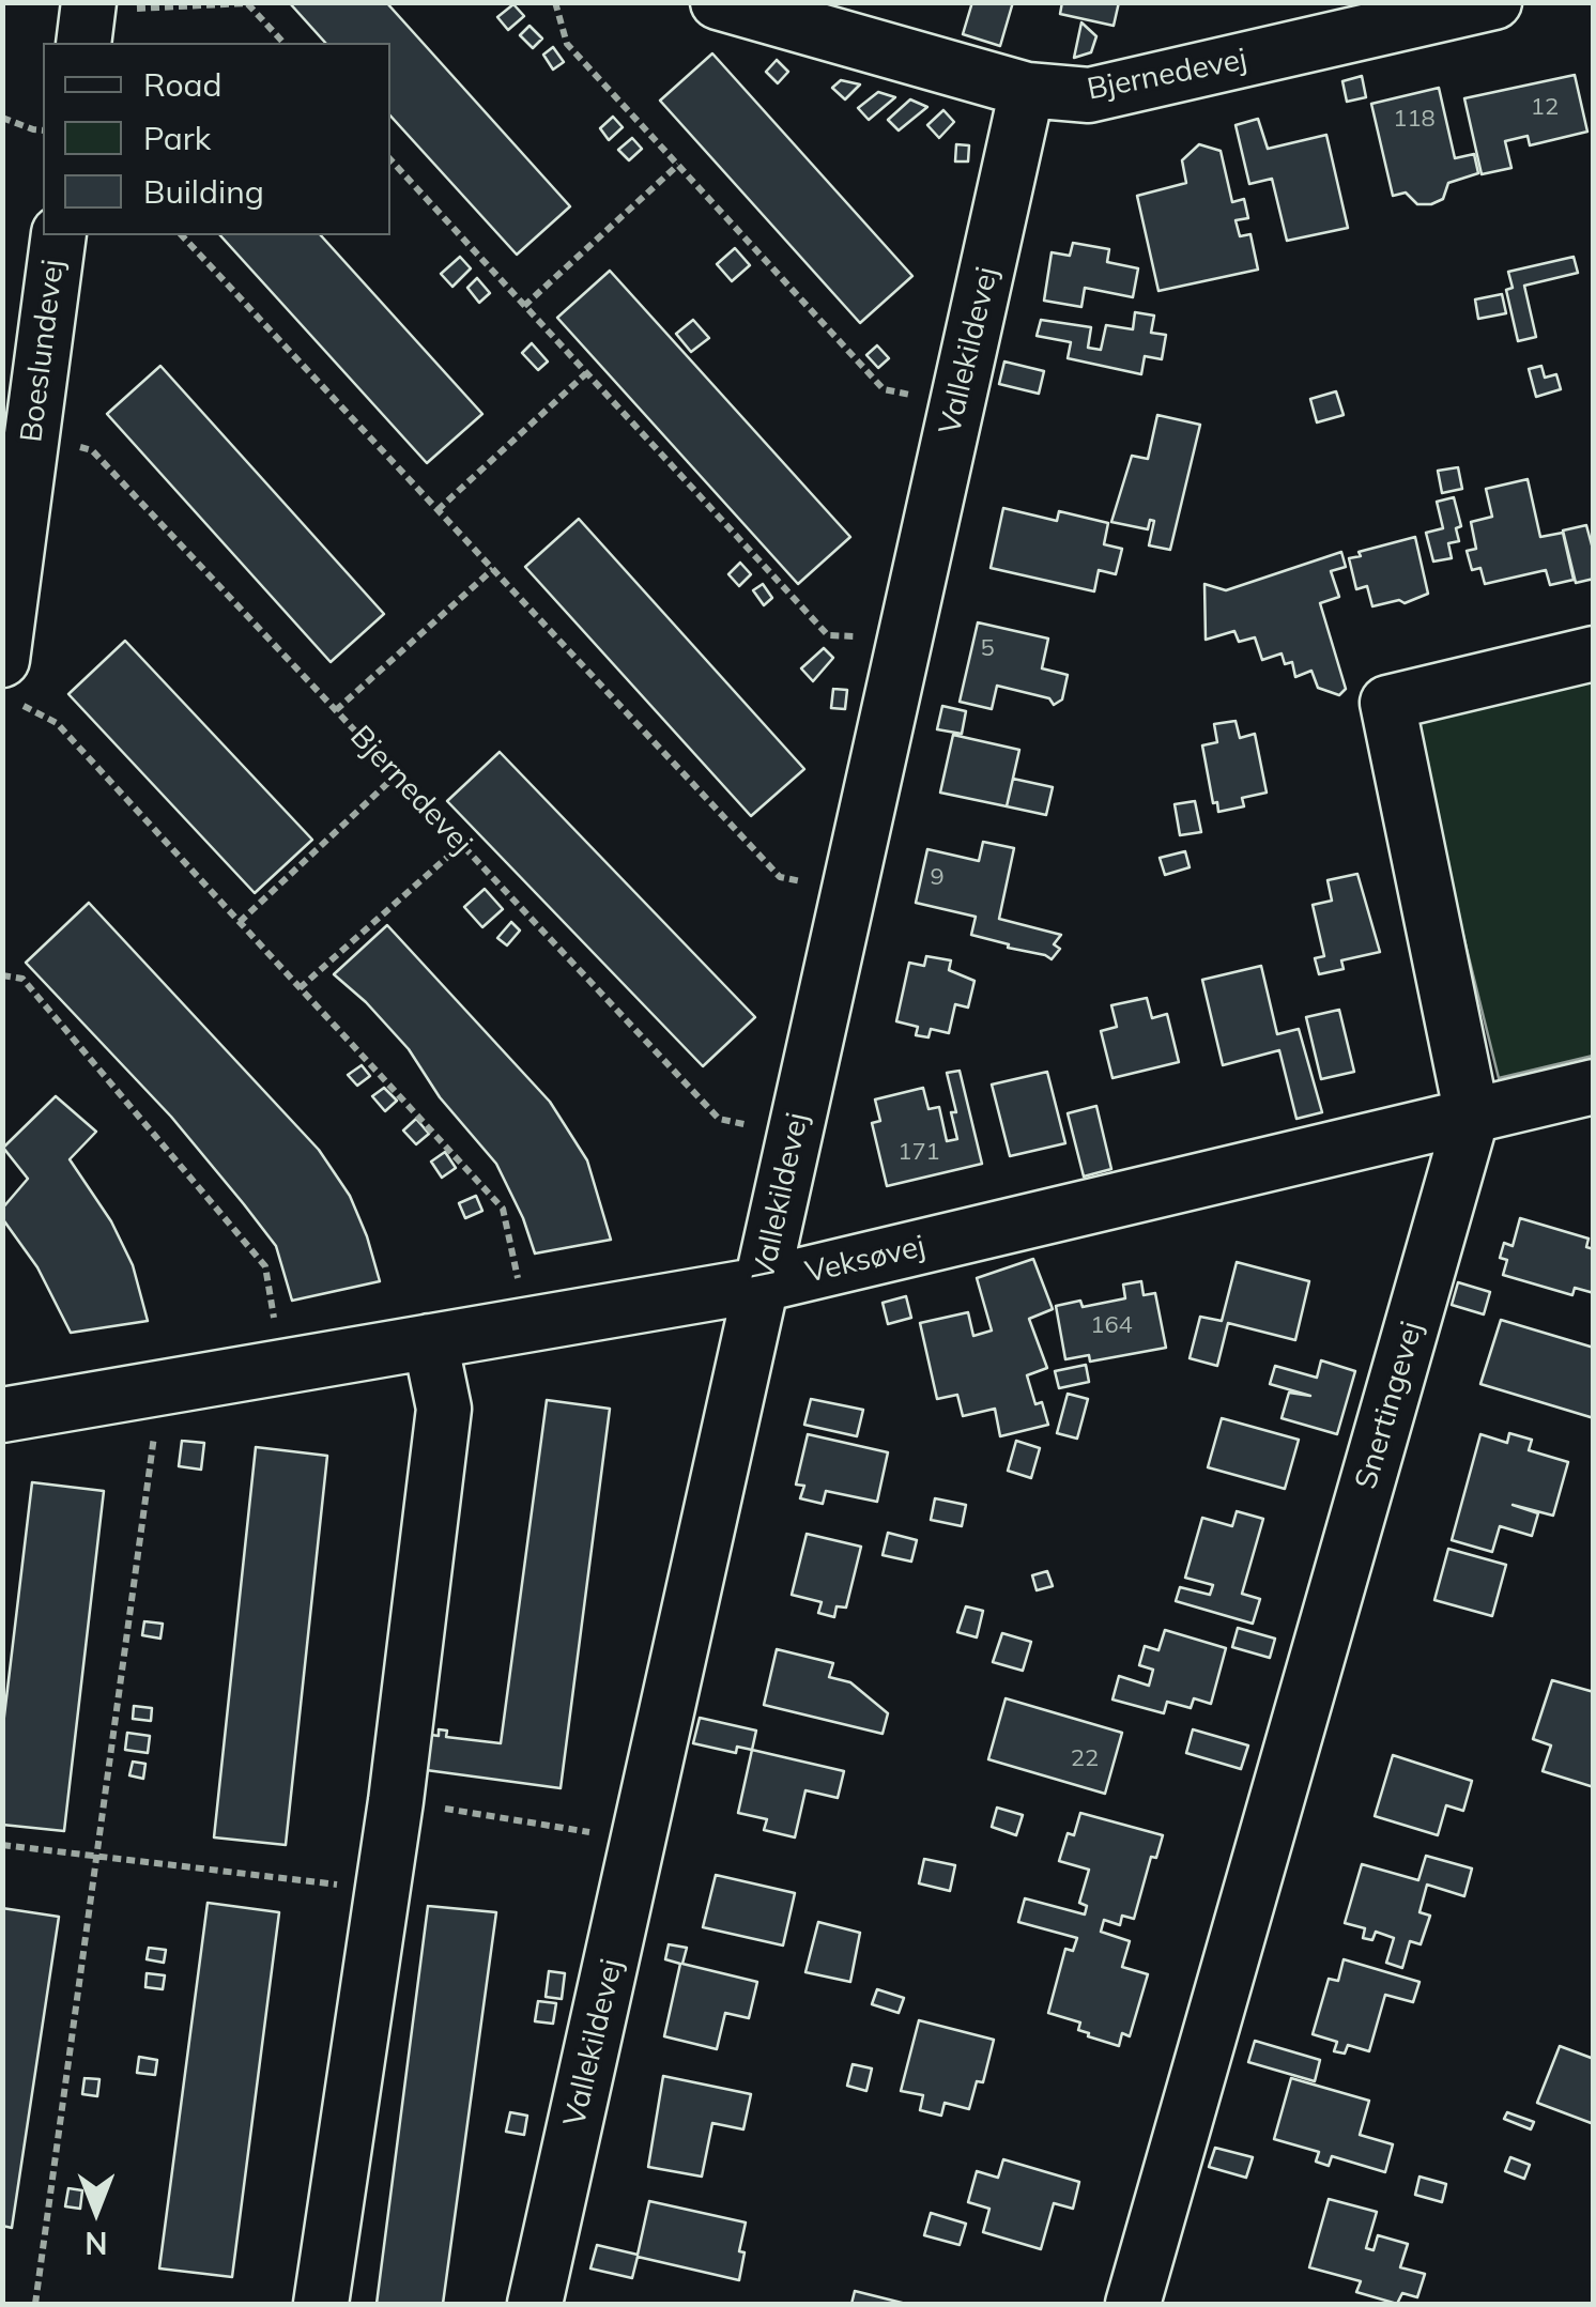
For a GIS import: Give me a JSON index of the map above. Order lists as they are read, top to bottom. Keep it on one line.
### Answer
{"streets":{"street":["Bjernedevej","Boeslundevej","Vallekildevej","Veksøvej","Snertingevej"]},"crossings":[["Bjernedevej","Boeslundevej"],["Bjernedevej","Vallekildevej"],["Vallekildevej","Veksøvej"],["Veksøvej","Snertingevej"]],"house_numbers":["12","118","5","9","171","164","22"],"legend":["Road","Park","Building"],"north":"bottom"}
